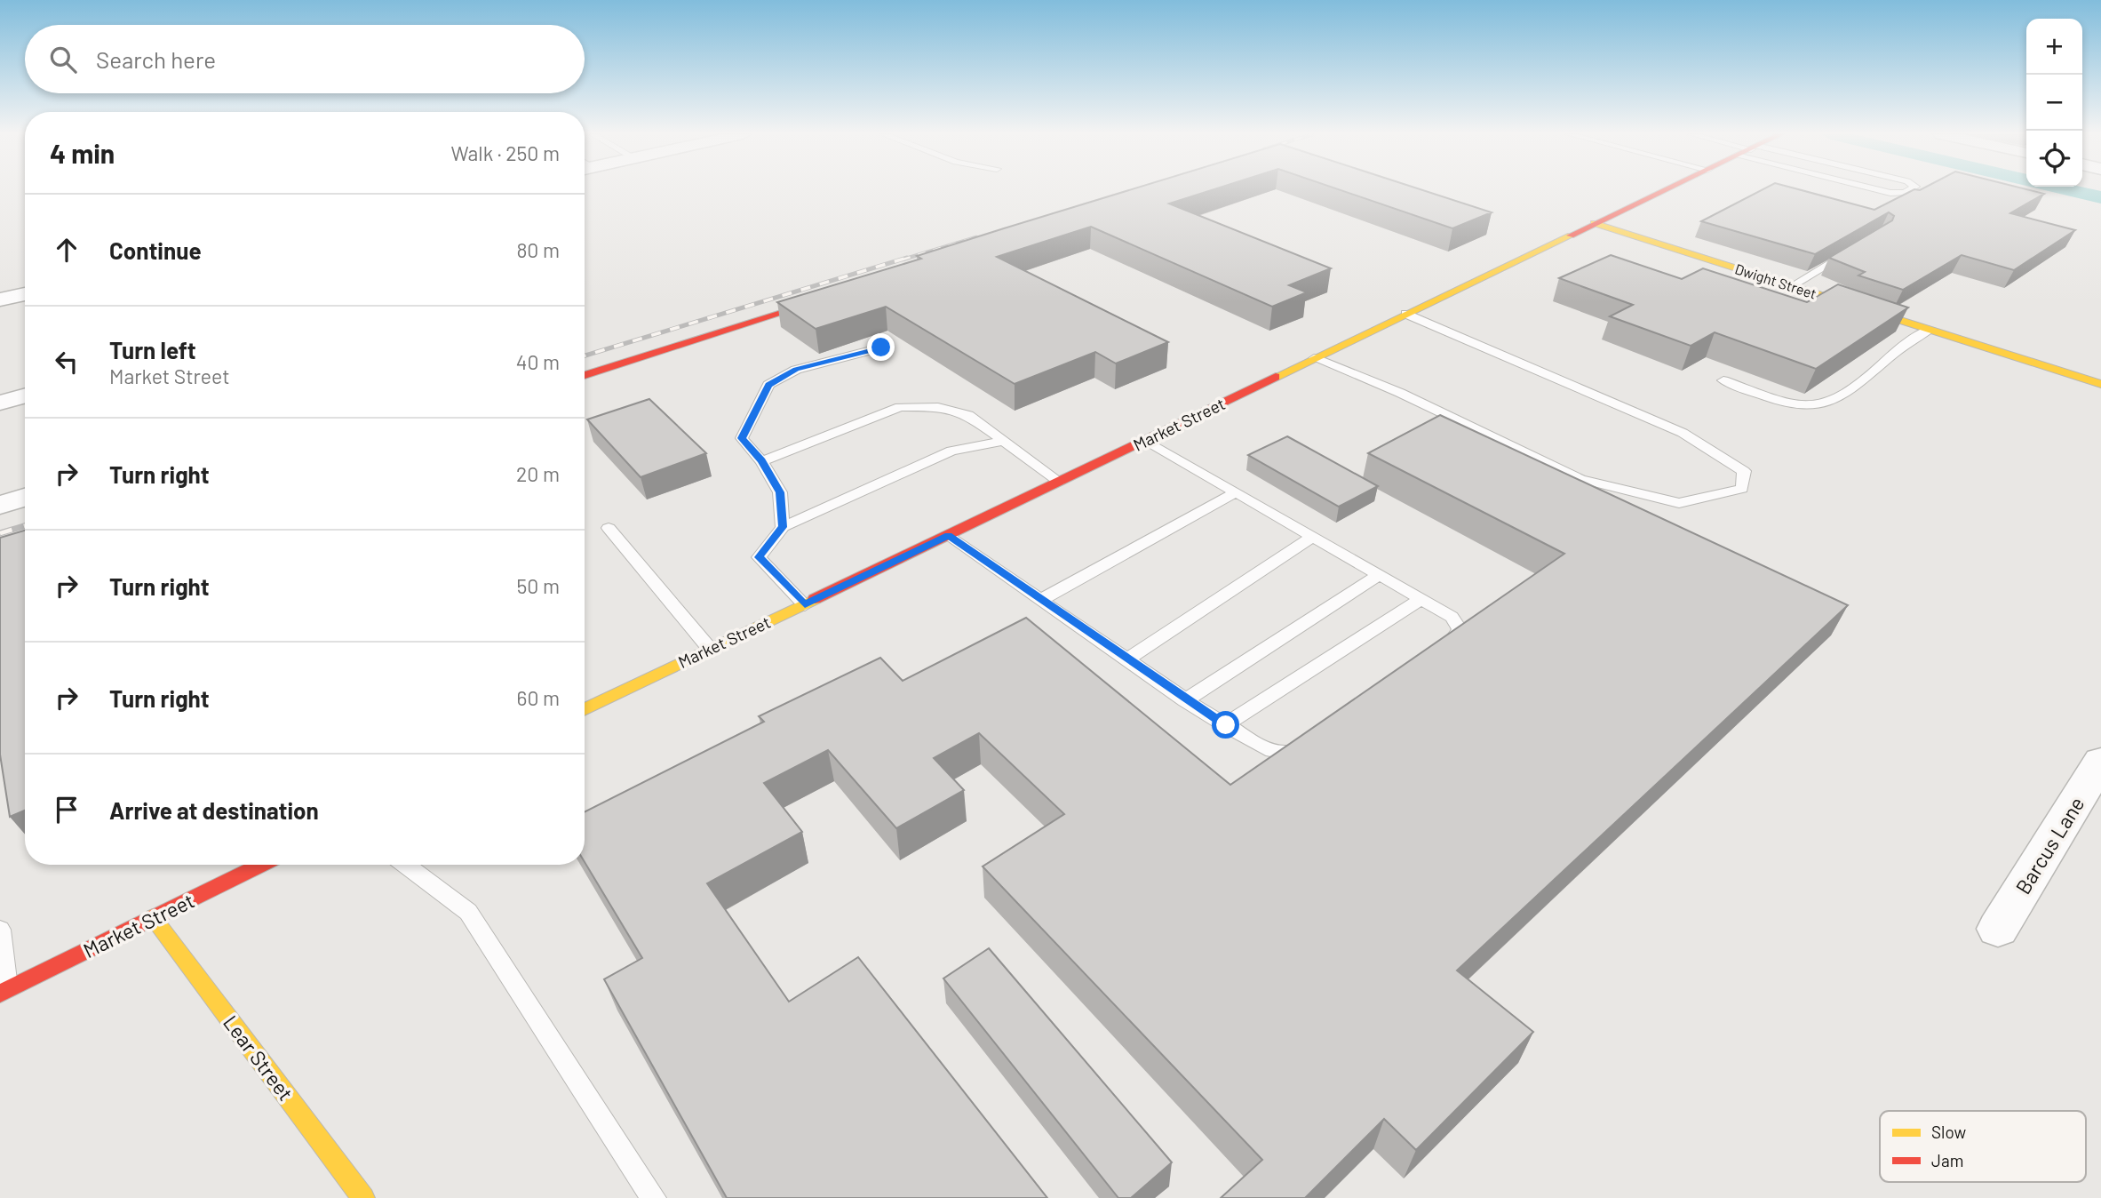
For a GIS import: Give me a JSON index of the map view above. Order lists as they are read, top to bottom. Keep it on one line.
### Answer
{"streets":{"main road":["Dwight Street","Market Street","Lear Street"],"street":["Barcus Lane"]},"crossings":[["Dwight Street","Market Street"],["Market Street","Lear Street"]],"legend":["Slow","Jam"],"page":{"map_buttons":["+","−"],"search":"Search here","heading":["4 min","Walk · 250 m"],"list":[["Continue","80 m"],["Turn left","Market Street","40 m"],["Turn right","20 m"],["Turn right","50 m"],["Turn right","60 m"],"Arrive at destination"]}}
